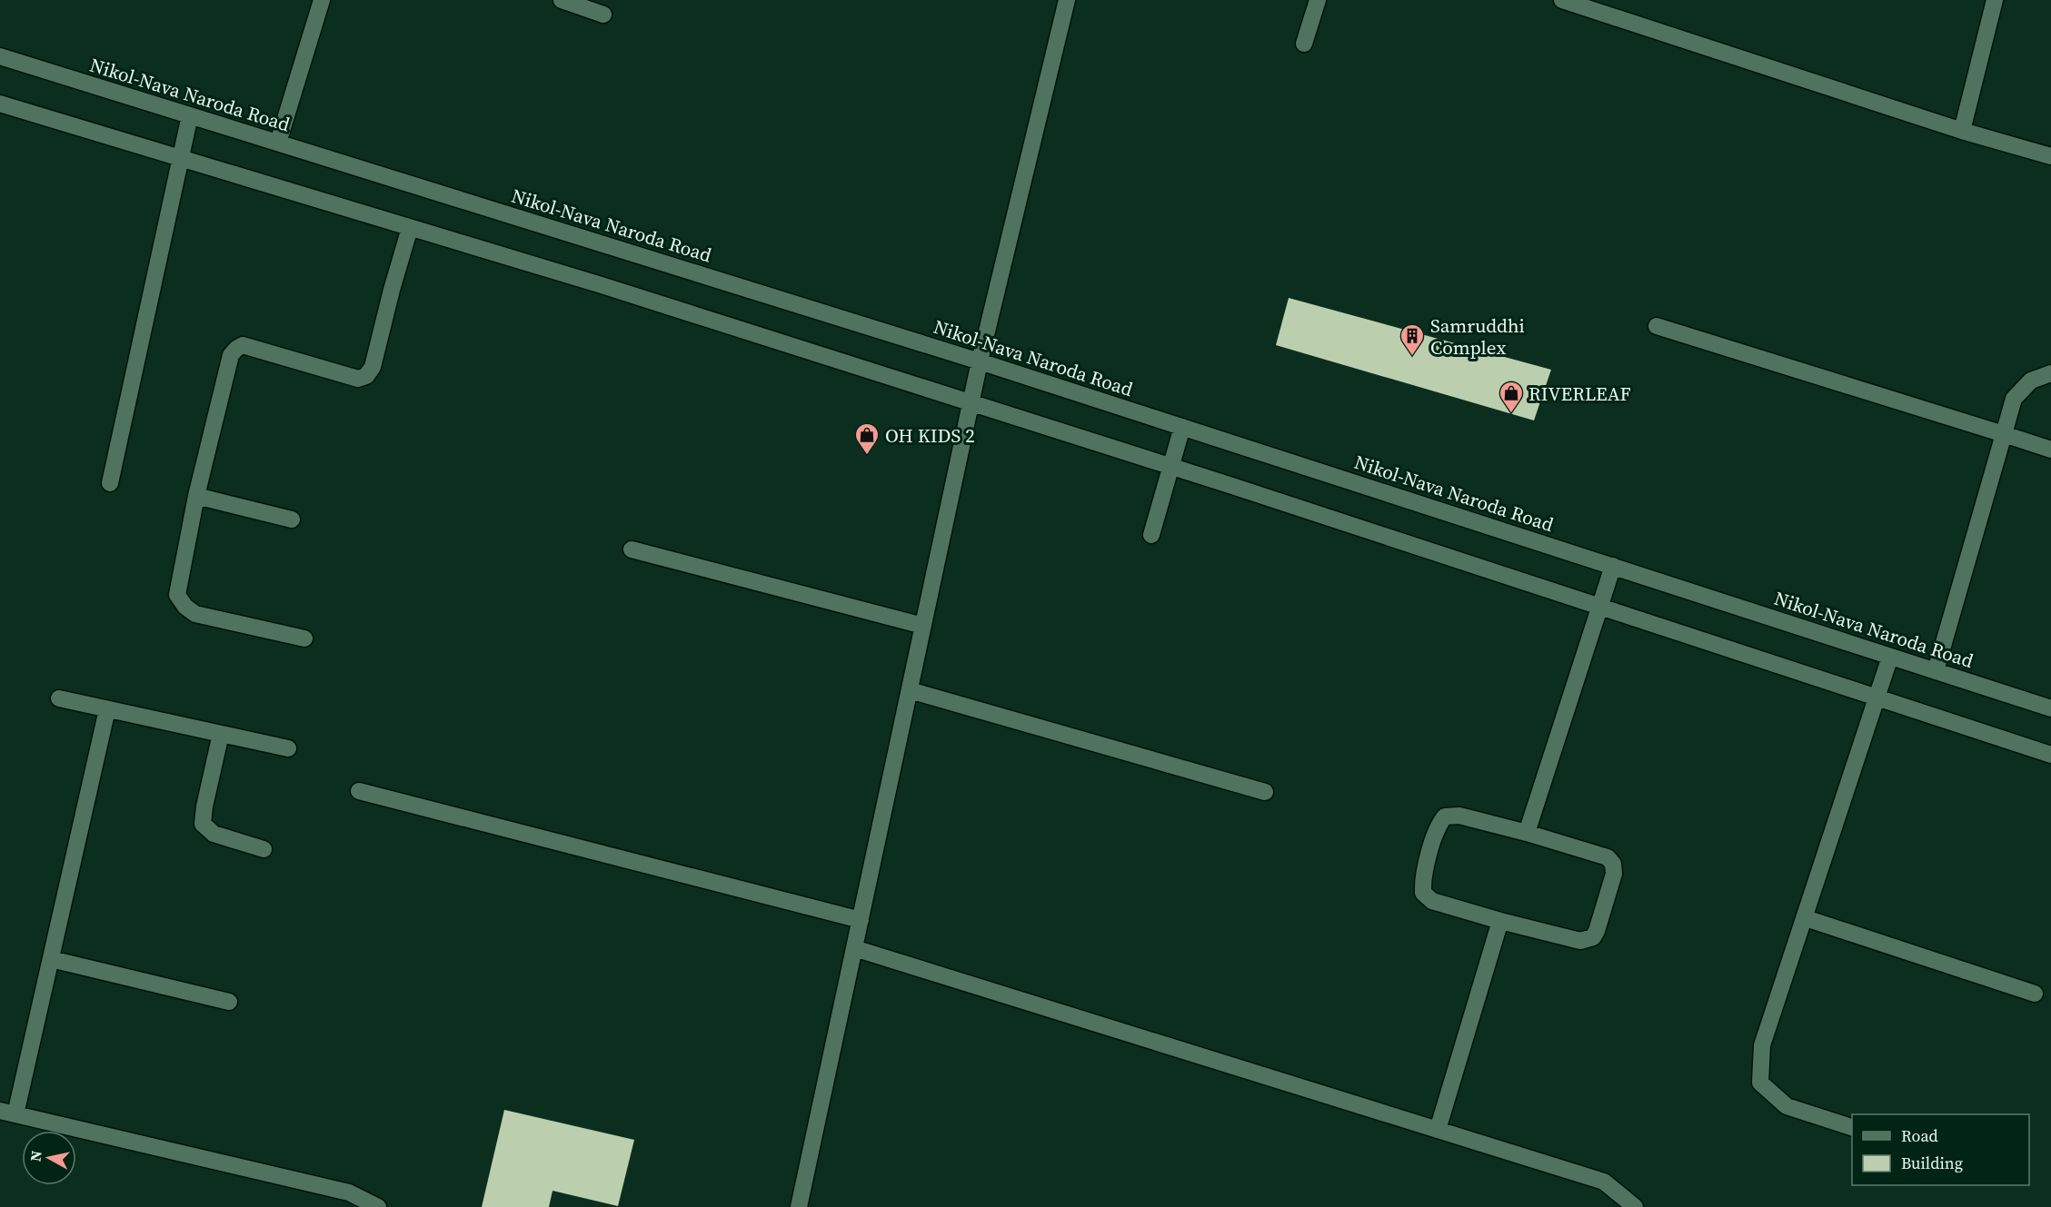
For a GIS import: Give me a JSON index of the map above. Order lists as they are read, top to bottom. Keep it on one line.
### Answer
{"streets":{"street":["Nikol-Nava Naroda Road"]},"places":{"building":["Samruddhi Complex"],"shop":["RIVERLEAF","OH KIDS 2"]},"legend":["Road","Building"],"north":"left"}
